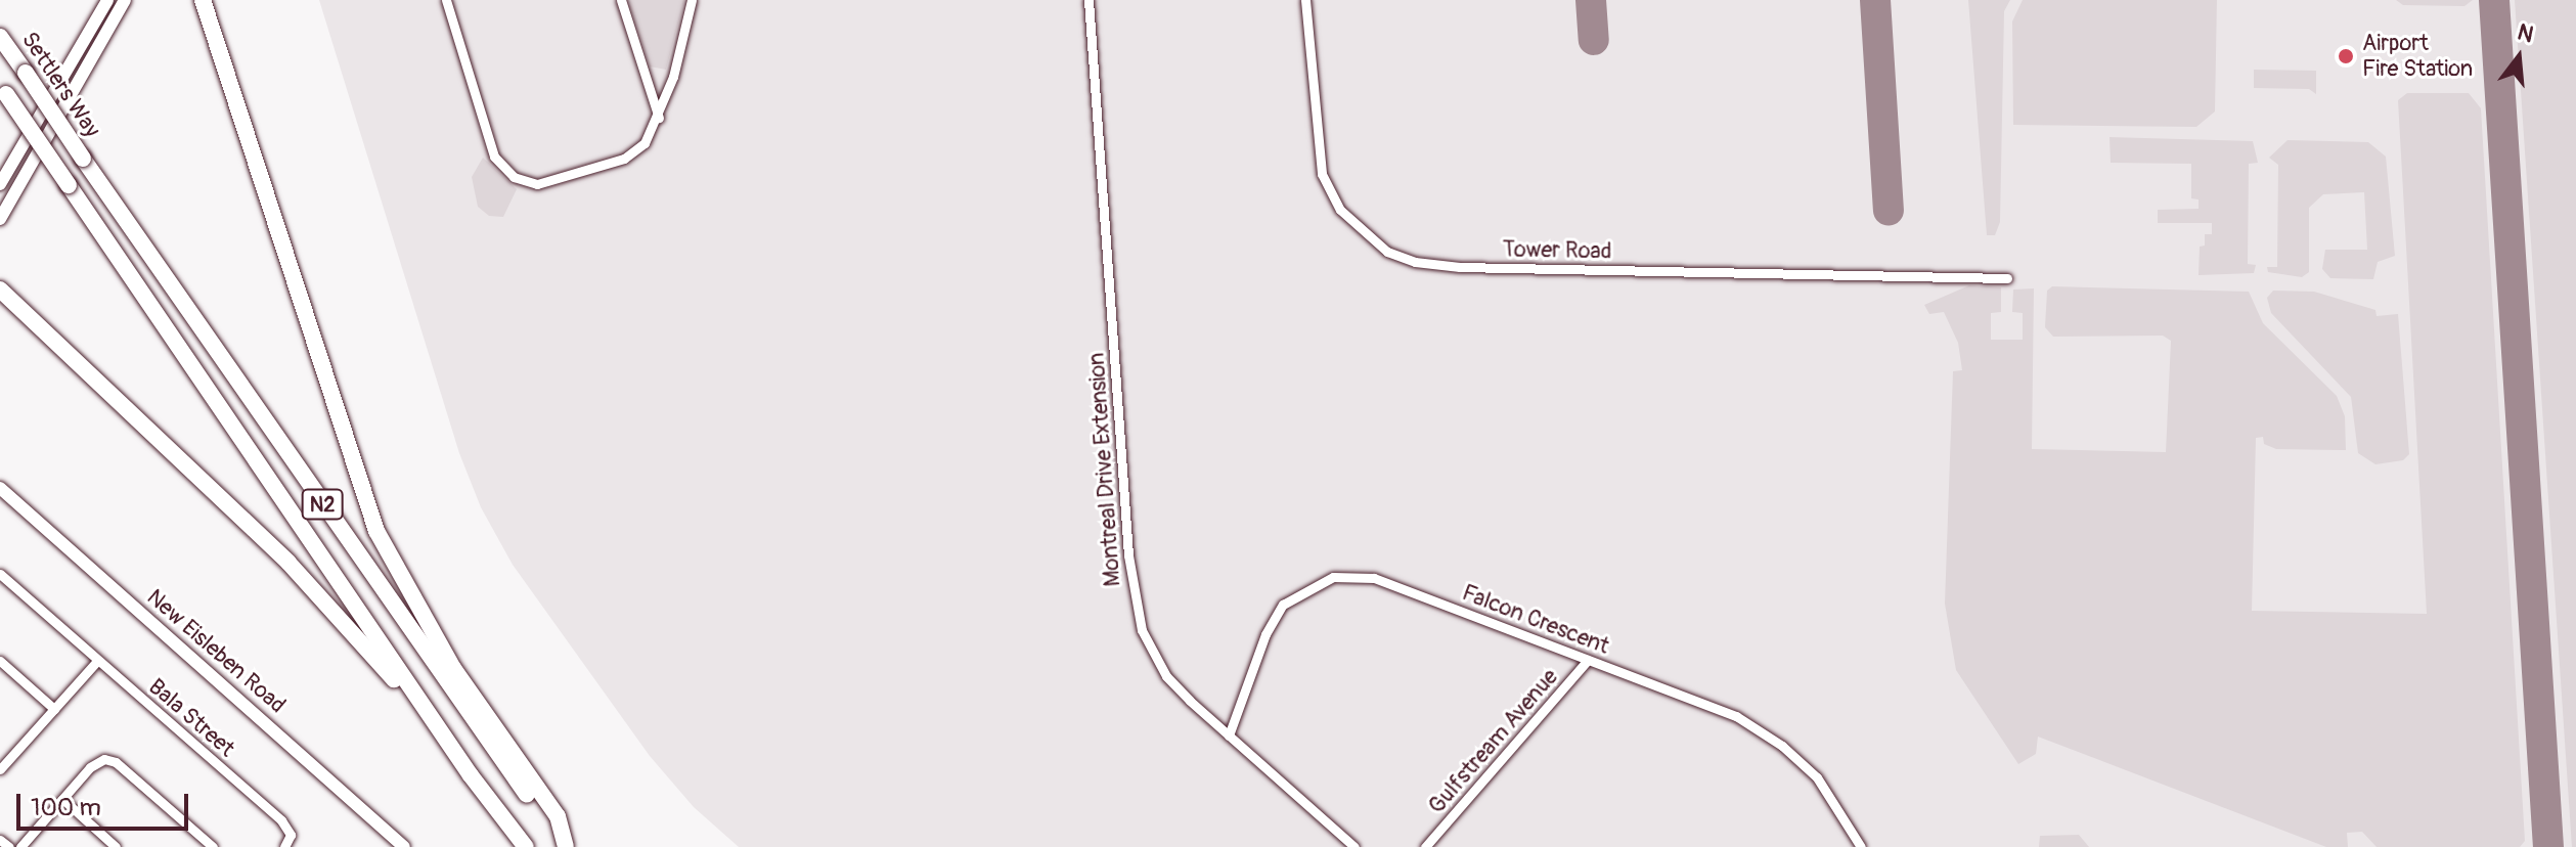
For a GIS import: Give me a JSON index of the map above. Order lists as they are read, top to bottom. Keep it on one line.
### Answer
{"streets":{"highway":["Settlers Way","N2"],"main road":["New Eisleben Road"],"street":["Tower Road","Montreal Drive Extension","Falcon Crescent","Bala Street","Gulfstream Avenue"]},"crossings":[["Montreal Drive Extension","Falcon Crescent"],["Falcon Crescent","Gulfstream Avenue"]],"places":["Airport Fire Station"],"scale_bar":"100 m","north":"top"}
